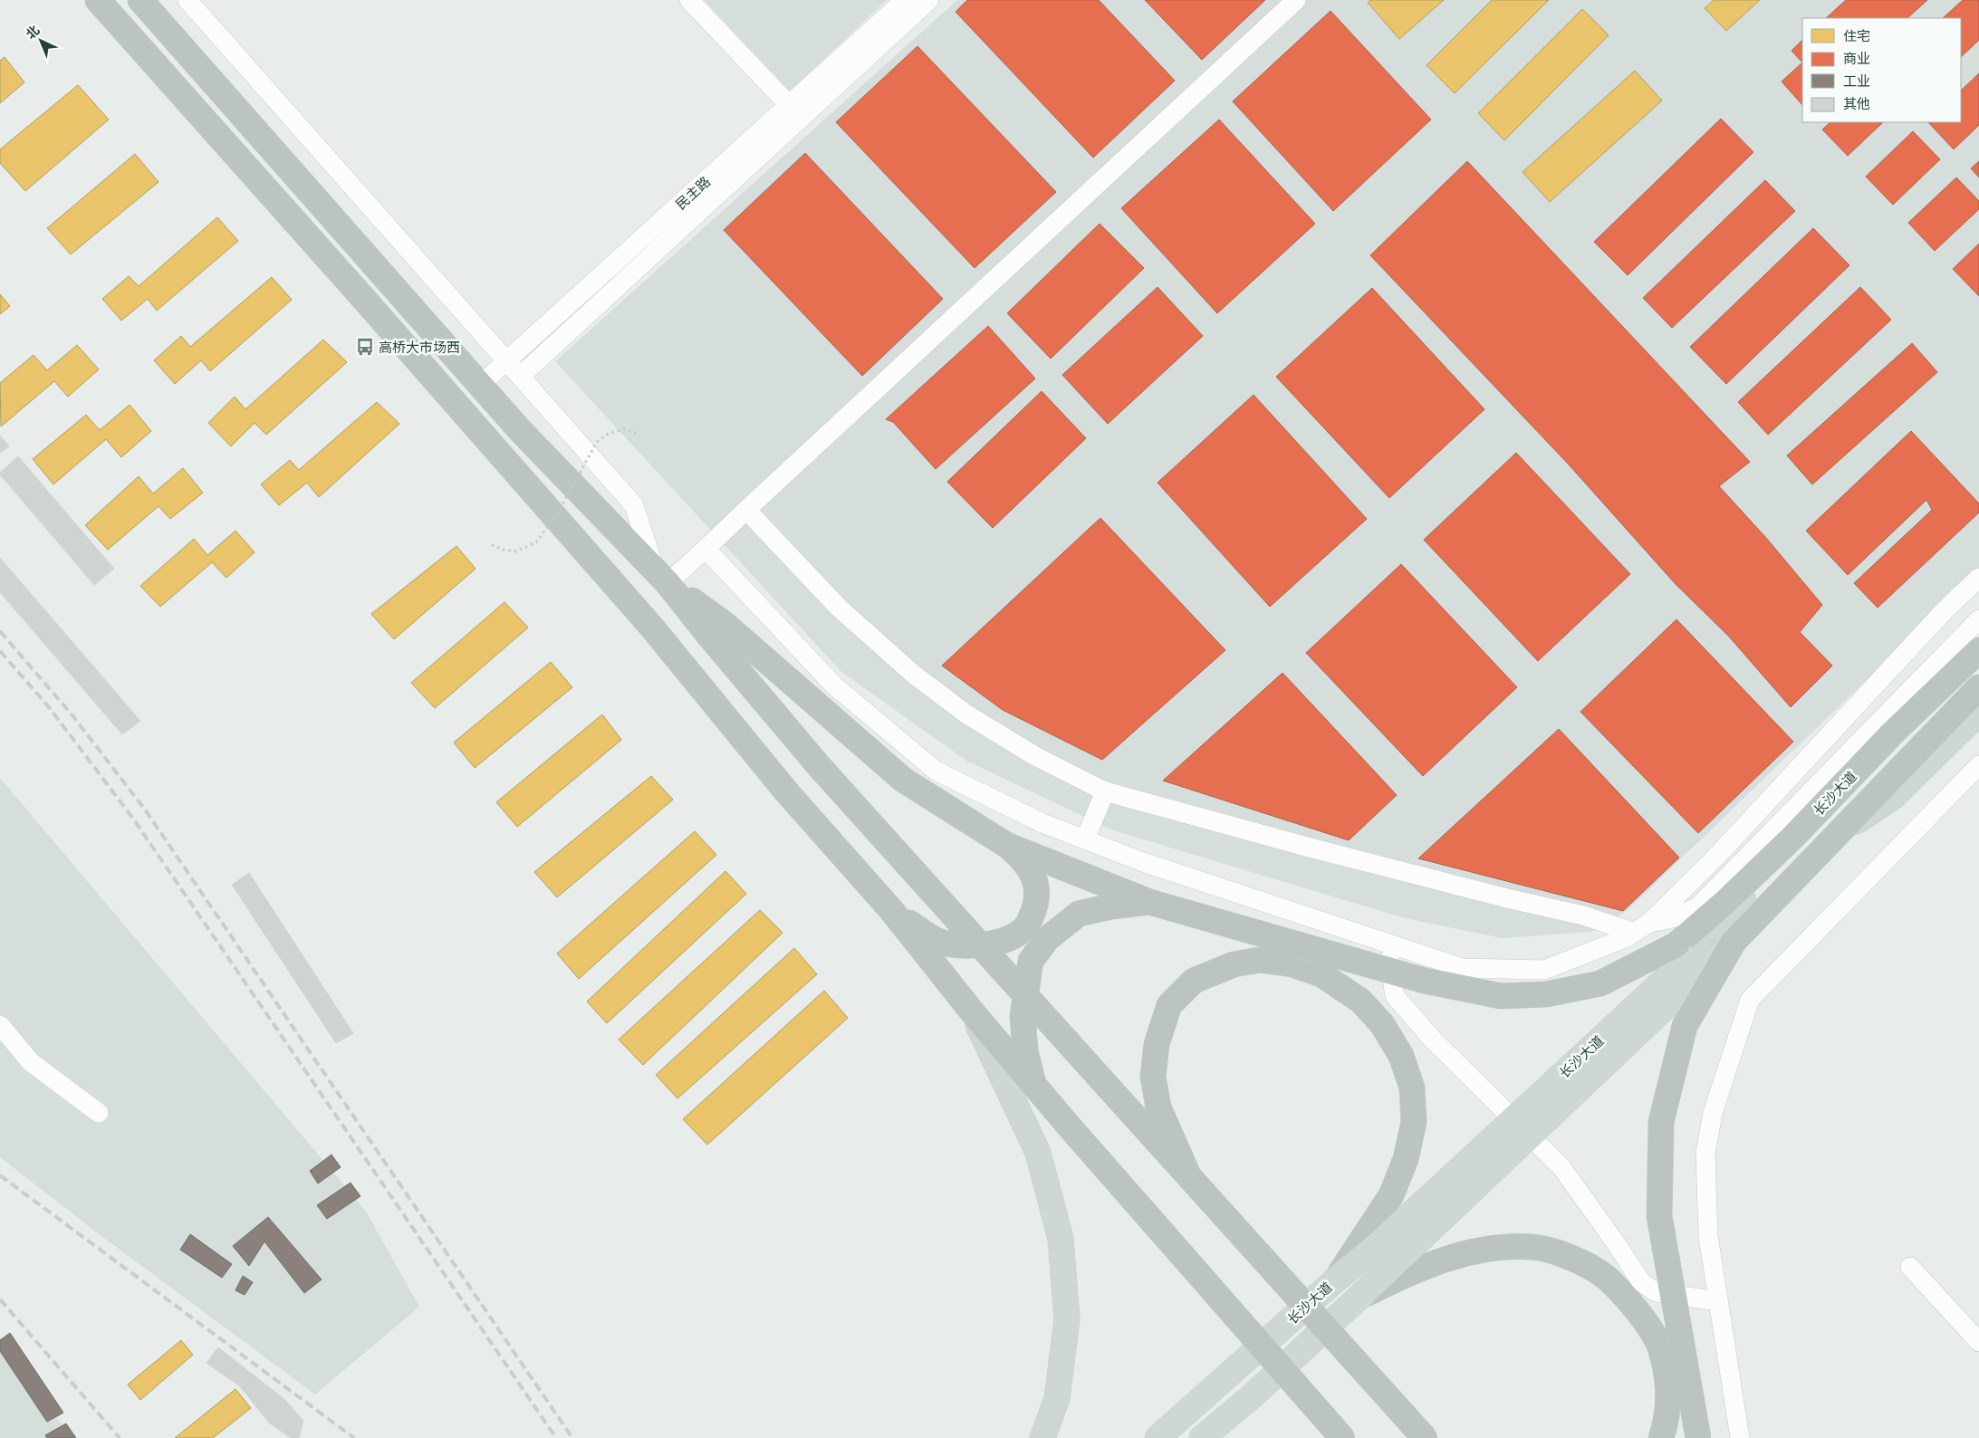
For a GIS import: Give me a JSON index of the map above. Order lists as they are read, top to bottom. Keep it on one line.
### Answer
{"streets":{"highway":["长沙大道"],"street":["民主路"]},"places":{"bus stop":["高桥大市场西"]},"legend":["住宅","商业","工业","其他"],"north":"top left"}
